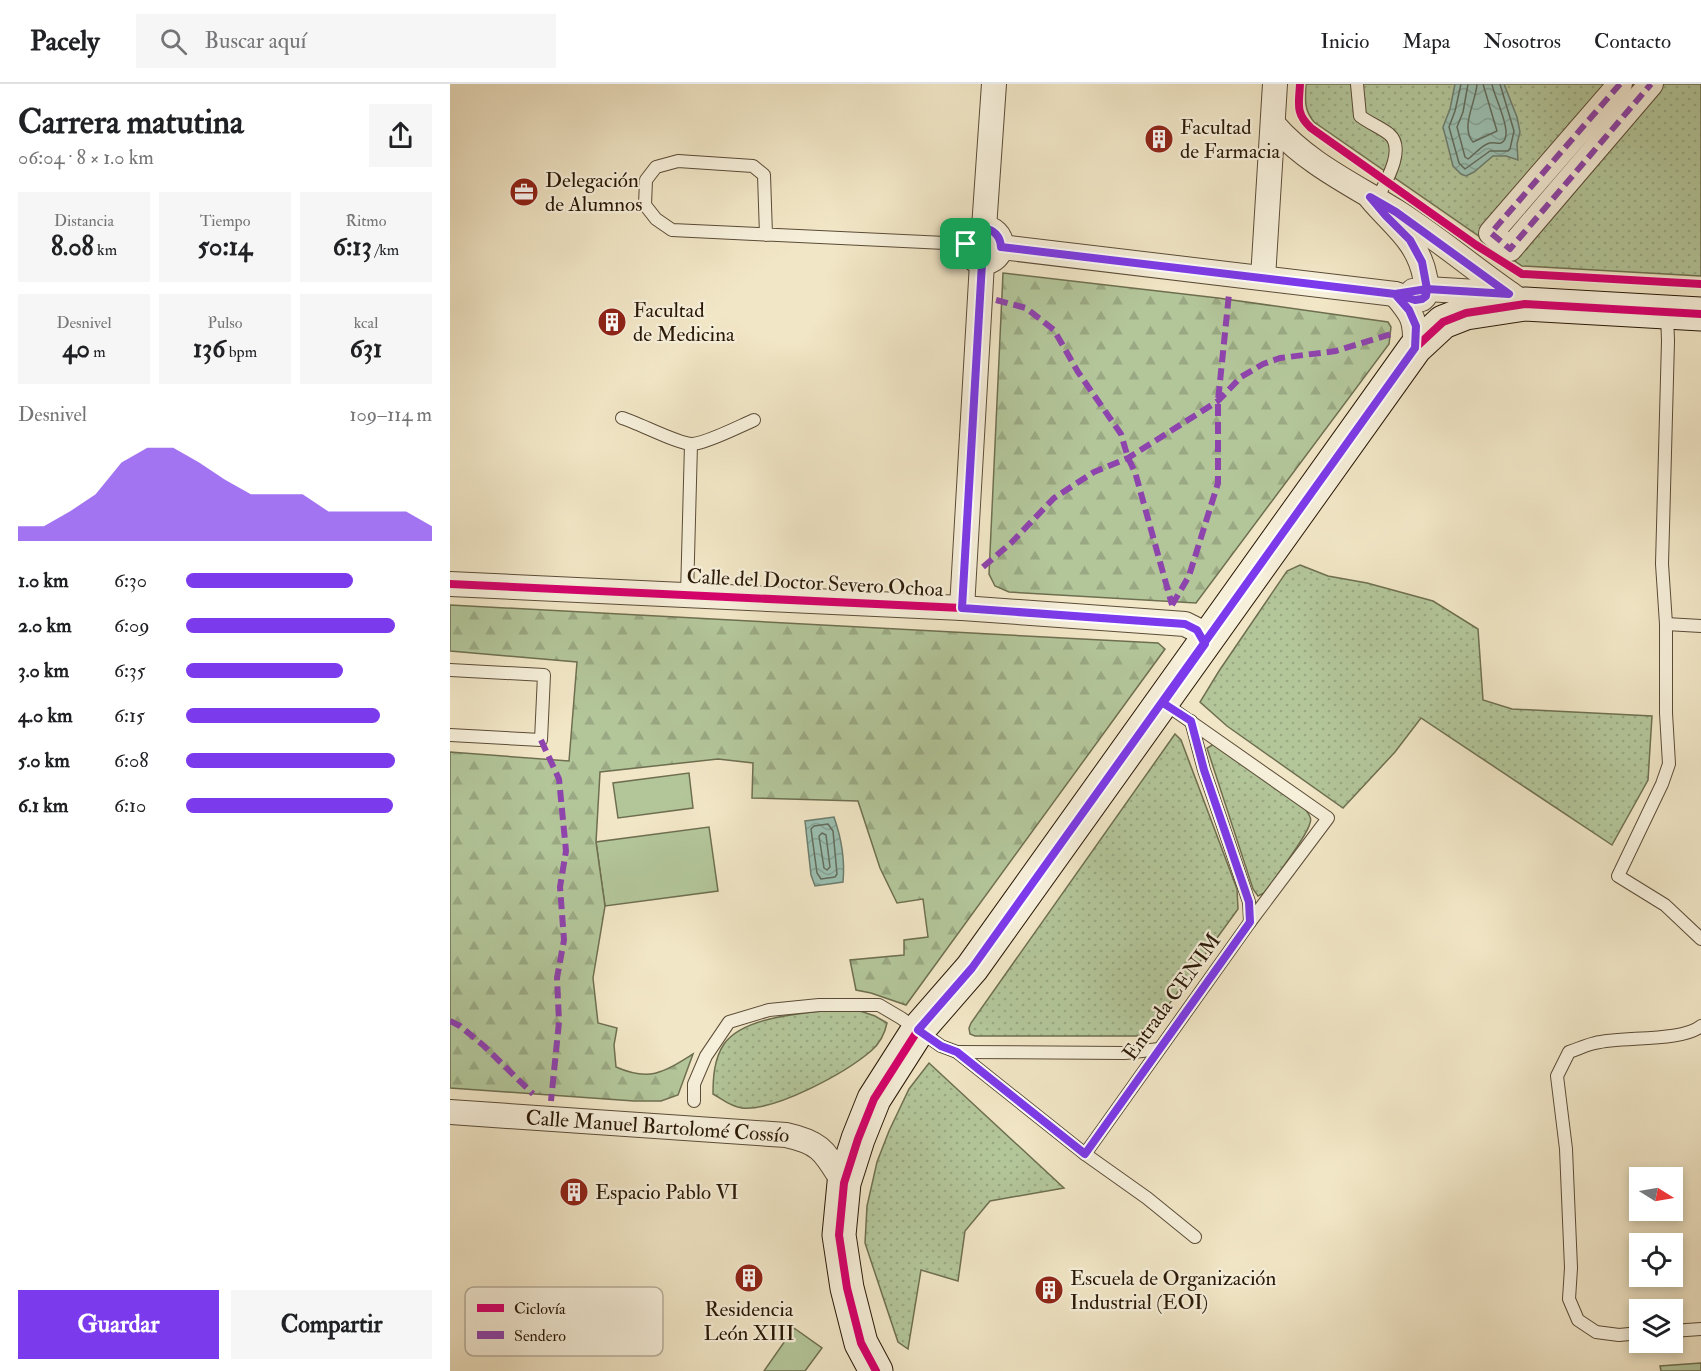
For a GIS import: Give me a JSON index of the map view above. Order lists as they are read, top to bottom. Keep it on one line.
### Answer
{"streets":{"street":["Calle del Doctor Severo Ochoa","Calle Manuel Bartolomé Cossío"],"lane":["Entrada CENIM"]},"places":{"building":["Facultad de Farmacia","Facultad de Medicina","Espacio Pablo VI","Residencia León XIII","Escuela de Organización Industrial (EOI)"],"office":["Delegación de Alumnos"]},"legend":["Ciclovía","Sendero"],"north":"right","page":{"header":"Pacely","search":"Buscar aquí","nav":["Inicio","Mapa","Nosotros","Contacto"],"heading":["Carrera matutina","06:04 · 8 × 1.0 km"],"stats":[["Distancia","8.08 km"],["Tiempo","50:14"],["Ritmo","6:13 /km"],["Desnivel","40 m"],["Pulso","136 bpm"],["kcal","631"]],"chart":["Desnivel","109–114 m"],"list":[{"name":"1.0 km","note":"6:30"},{"name":"2.0 km","note":"6:09"},{"name":"3.0 km","note":"6:35"},{"name":"4.0 km","note":"6:15"},{"name":"5.0 km","note":"6:08"},{"name":"6.1 km","note":"6:10"}],"buttons":["Guardar","Compartir"]}}
